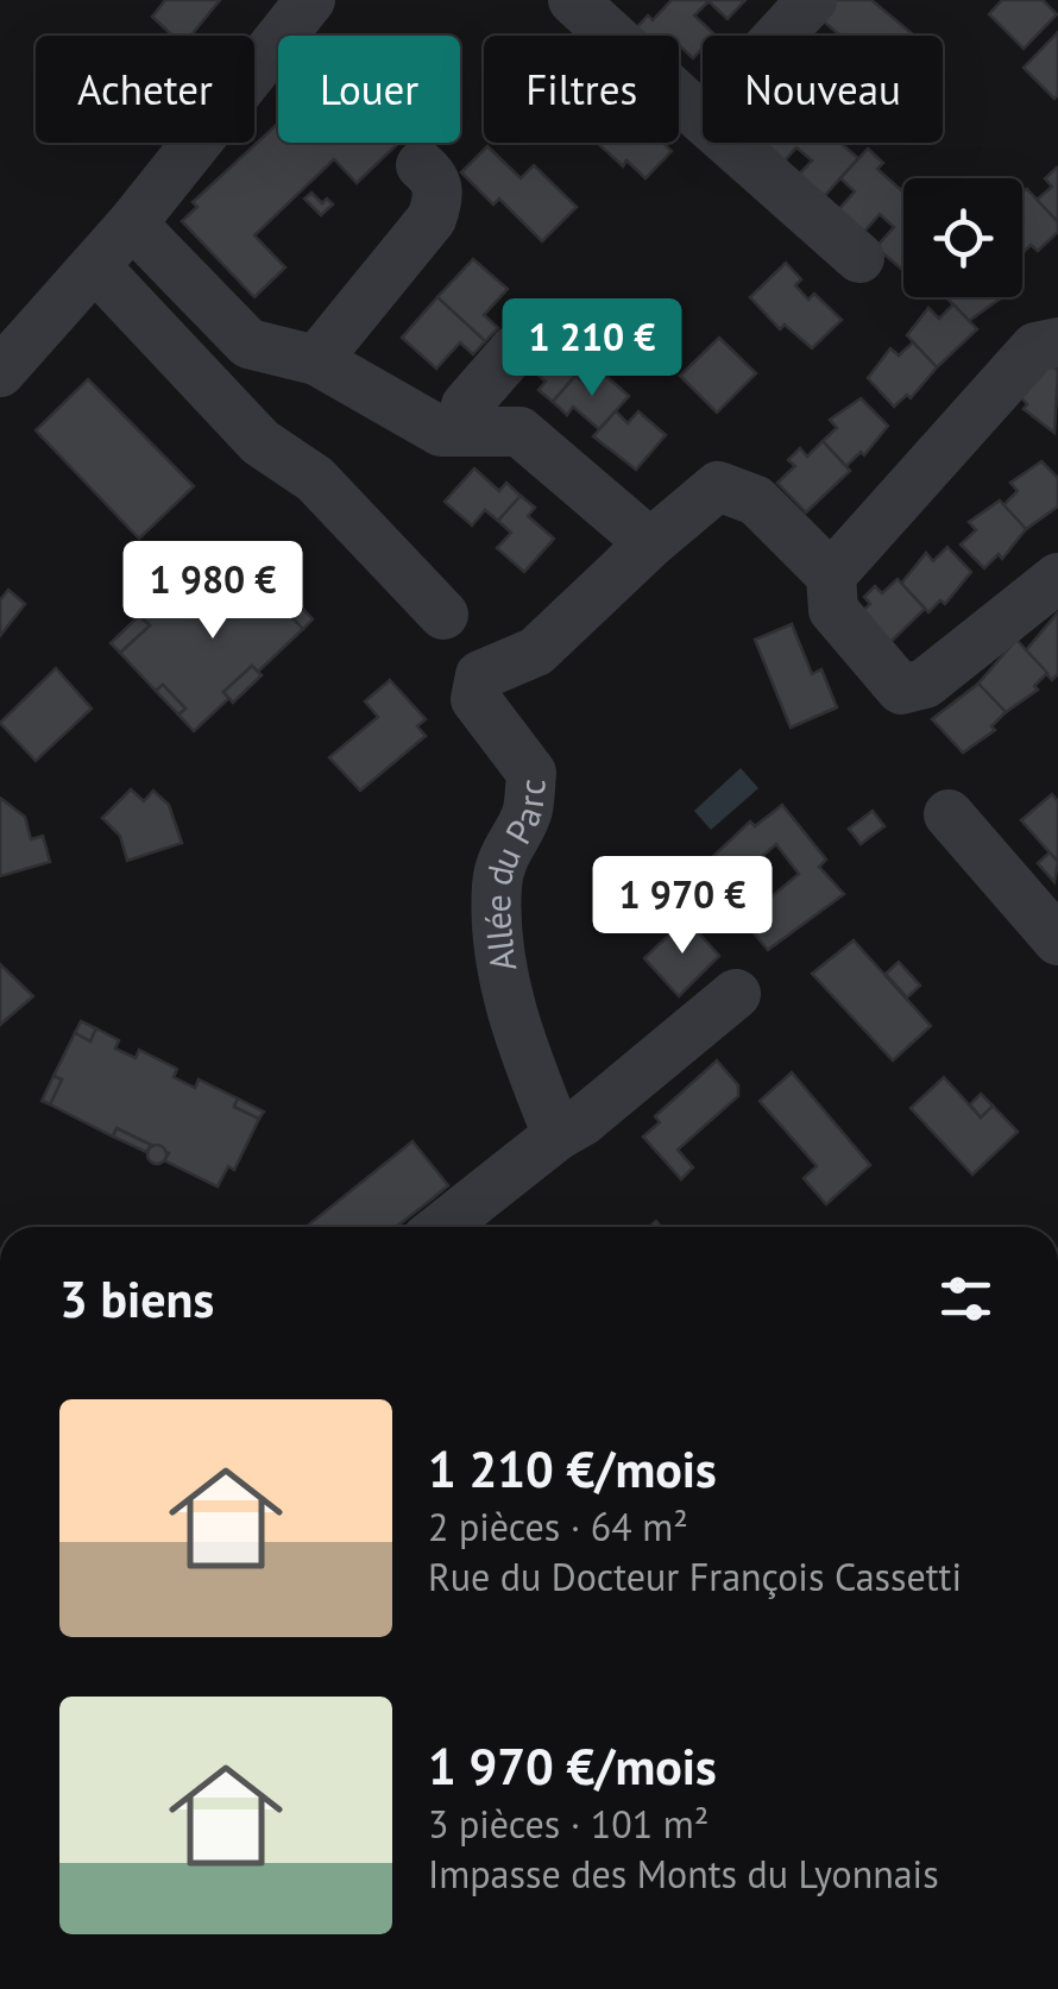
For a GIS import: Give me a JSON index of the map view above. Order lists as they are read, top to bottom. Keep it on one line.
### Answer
{"streets":{"street":["Allée du Parc"]},"page":{"chip":["Acheter","Louer","Filtres","Nouveau"],"price":["1 210 €","1 980 €","1 970 €"],"heading":"3 biens","list":[{"name":"1 210 €/mois","note":"2 pièces · 64 m² · Rue du Docteur François Cassetti"},{"name":"1 970 €/mois","note":"3 pièces · 101 m² · Impasse des Monts du Lyonnais"}]}}
